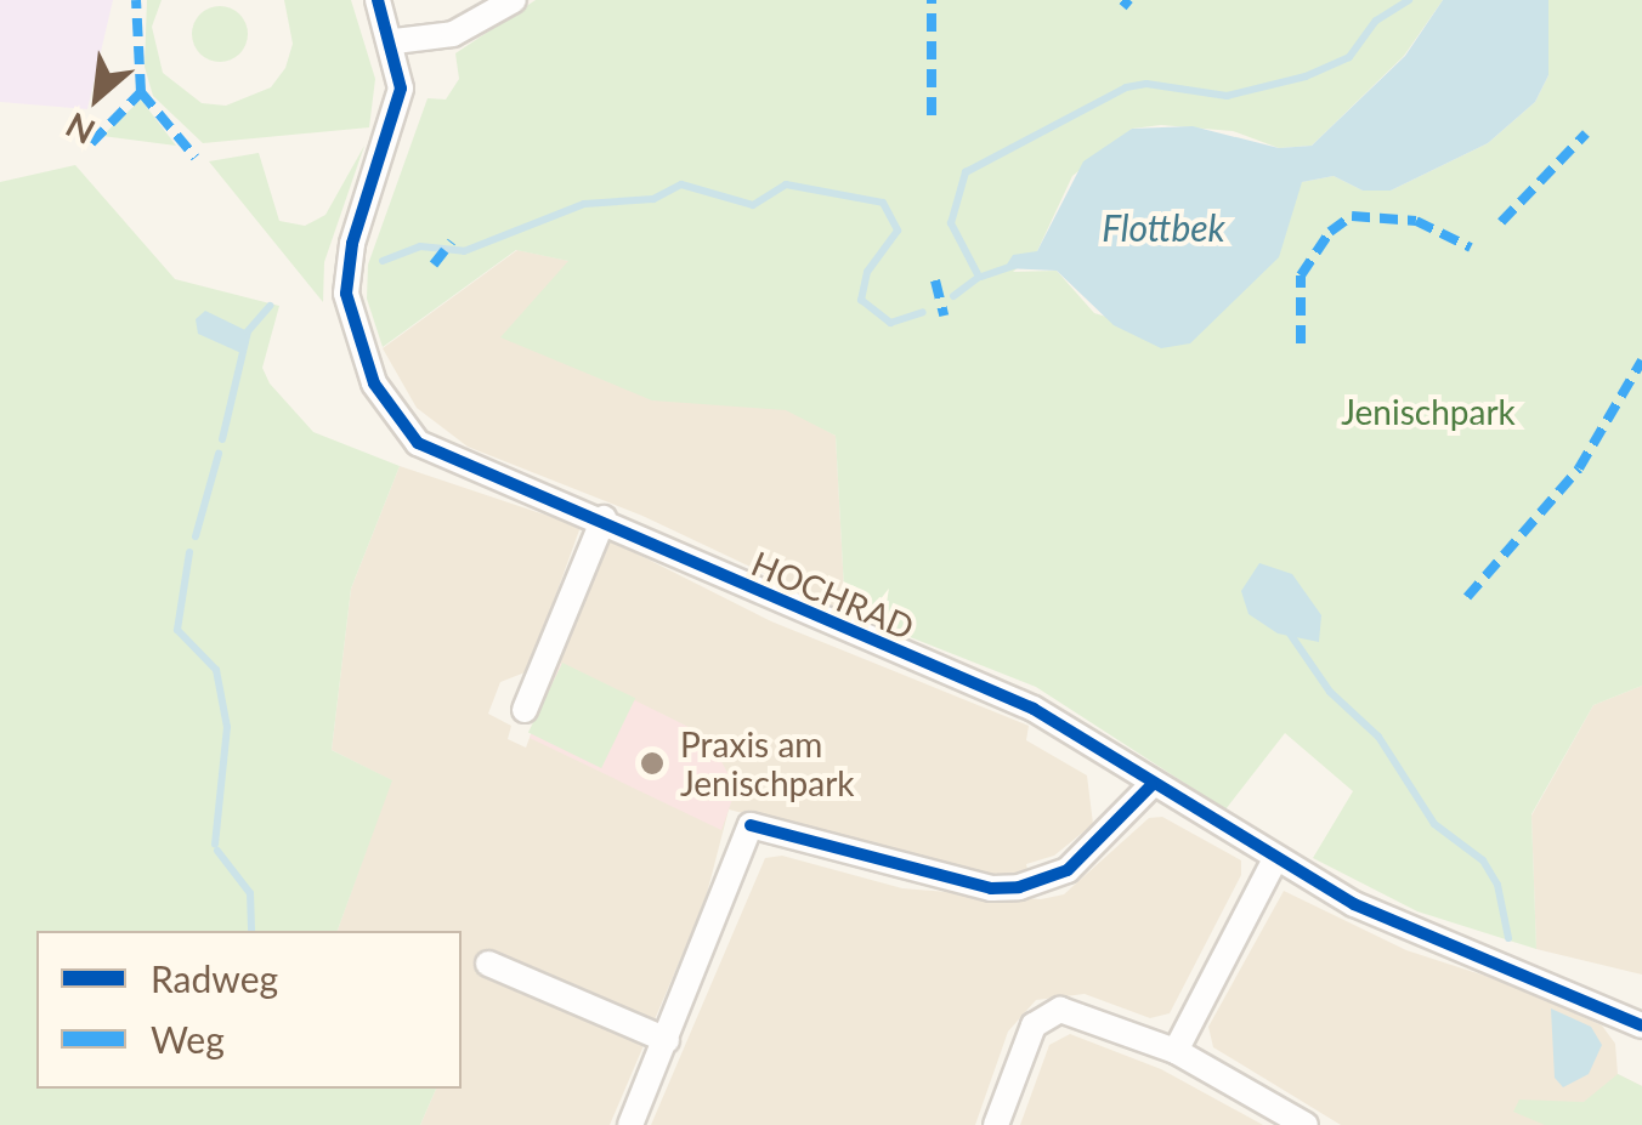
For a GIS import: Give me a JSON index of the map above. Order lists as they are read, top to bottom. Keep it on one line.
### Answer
{"streets":{"street":["HOCHRAD"]},"water":["Flottbek"],"parks":["Jenischpark"],"places":["Praxis am Jenischpark"],"legend":["Radweg","Weg"],"north":"bottom left"}
